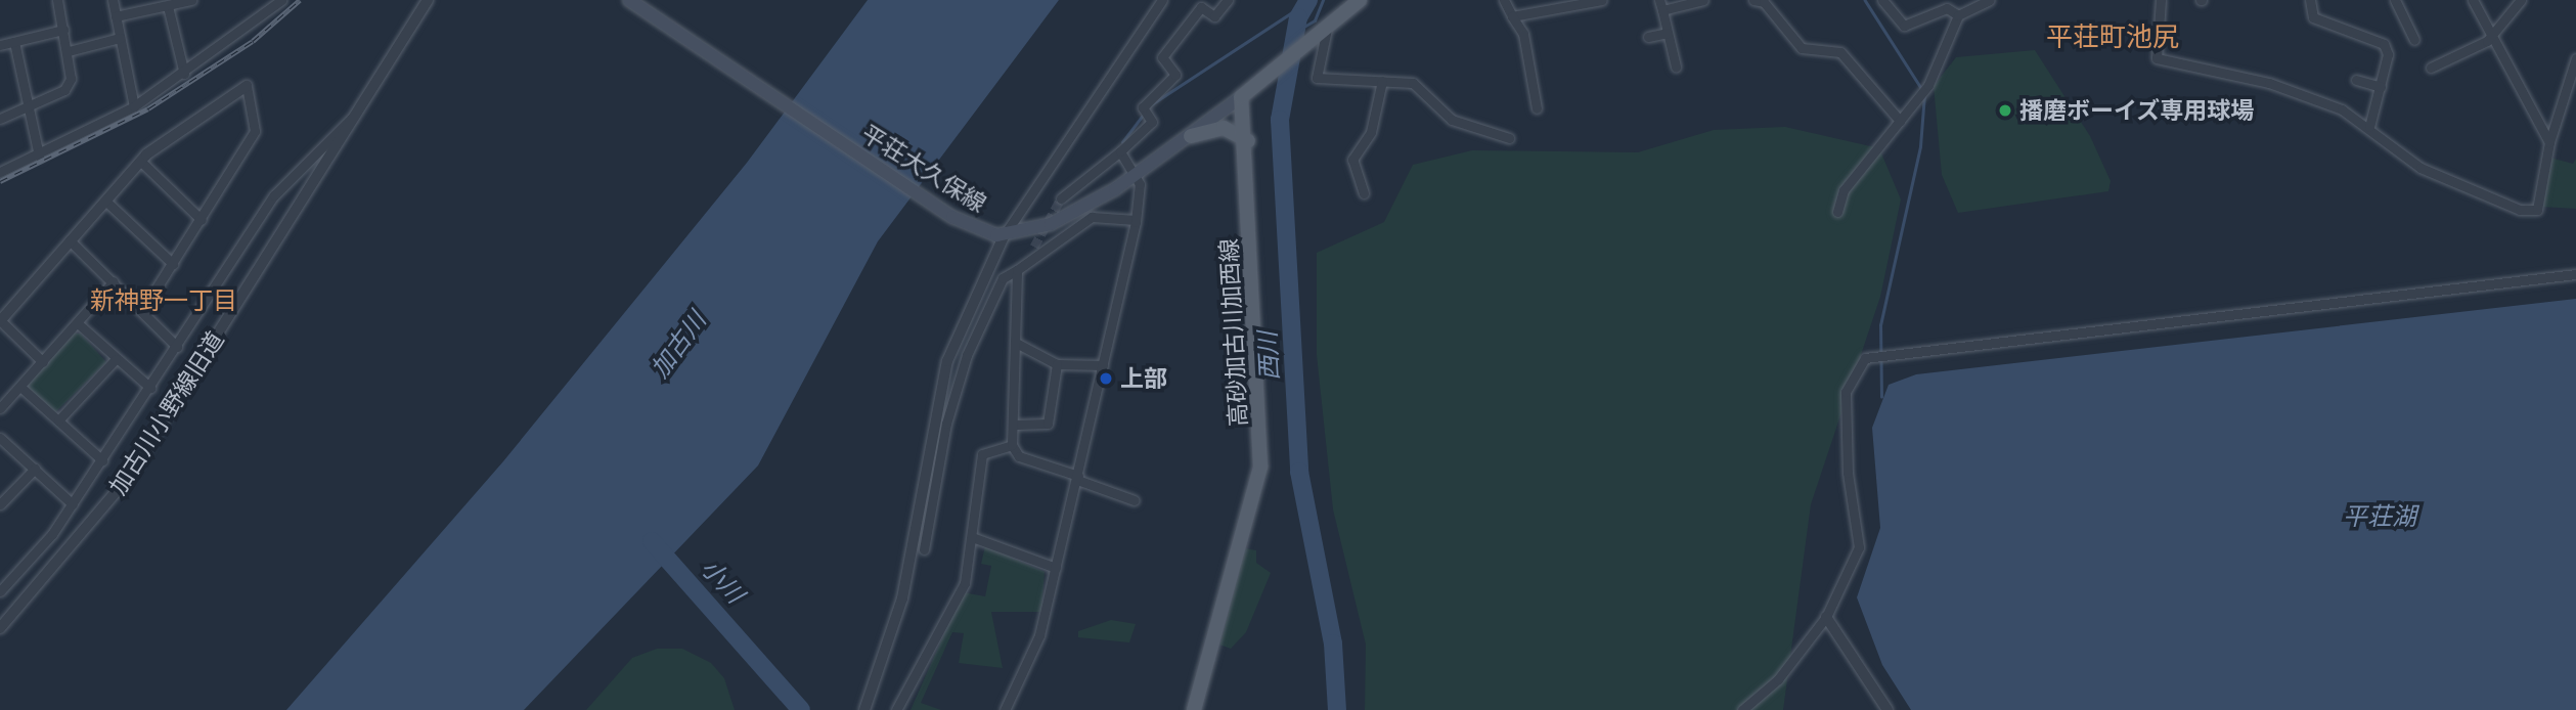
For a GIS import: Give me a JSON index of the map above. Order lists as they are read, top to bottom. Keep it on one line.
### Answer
{"streets":{"main road":["平荘大久保線","高砂加古川加西線"],"street":["加古川小野線旧道"]},"crossings":[["平荘大久保線","高砂加古川加西線"]],"districts":["平荘町池尻","新神野一丁目"],"water":["加古川","西川","平荘湖","小川"],"places":["播磨ボーイズ専用球場","上部"]}
